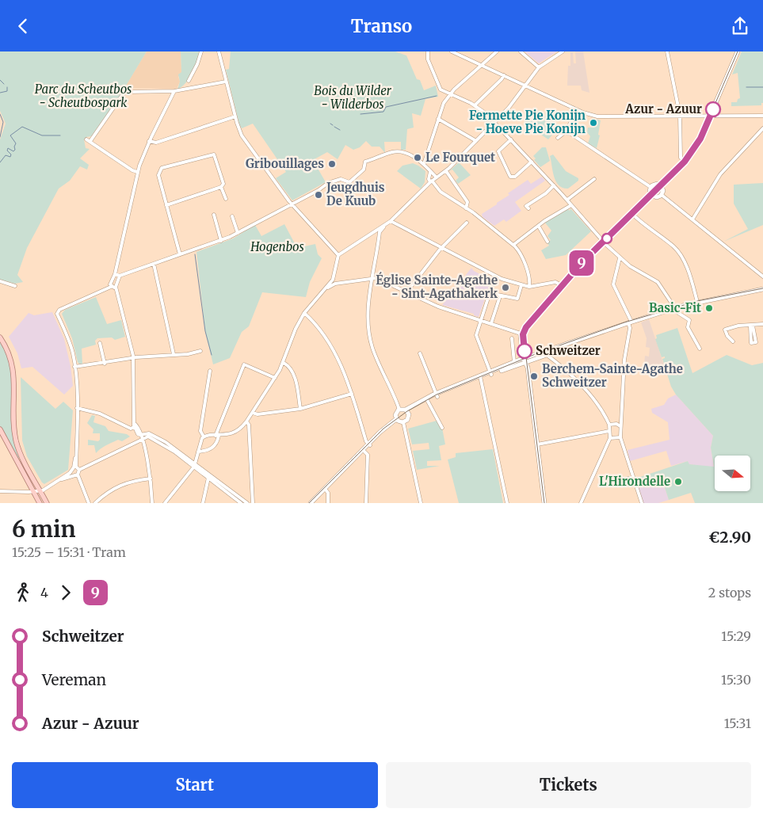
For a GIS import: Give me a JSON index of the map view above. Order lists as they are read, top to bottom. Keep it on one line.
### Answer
{"parks":["Parc du Scheutbos - Scheutbospark","Bois du Wilder - Wilderbos","Hogenbos"],"places":["Azur - Azuur","Fermette Pie Konijn - Hoeve Pie Konijn","Le Fourquet","Gribouillages","Jeugdhuis De Kuub","Église Sainte-Agathe - Sint-Agathakerk","Basic-Fit","Schweitzer","Berchem-Sainte-Agathe Schweitzer","L'Hirondelle"],"lines":["tram line 9"],"north":"right","page":{"header":"Transo","on_map":"9","heading":["6 min","15:25 – 15:31 · Tram","€2.90"],"legs":["4","9","2 stops"],"list":[{"name":"Schweitzer","value":"15:29"},{"name":"Vereman","value":"15:30"},{"name":"Azur - Azuur","value":"15:31"}],"buttons":["Start","Tickets"]}}
